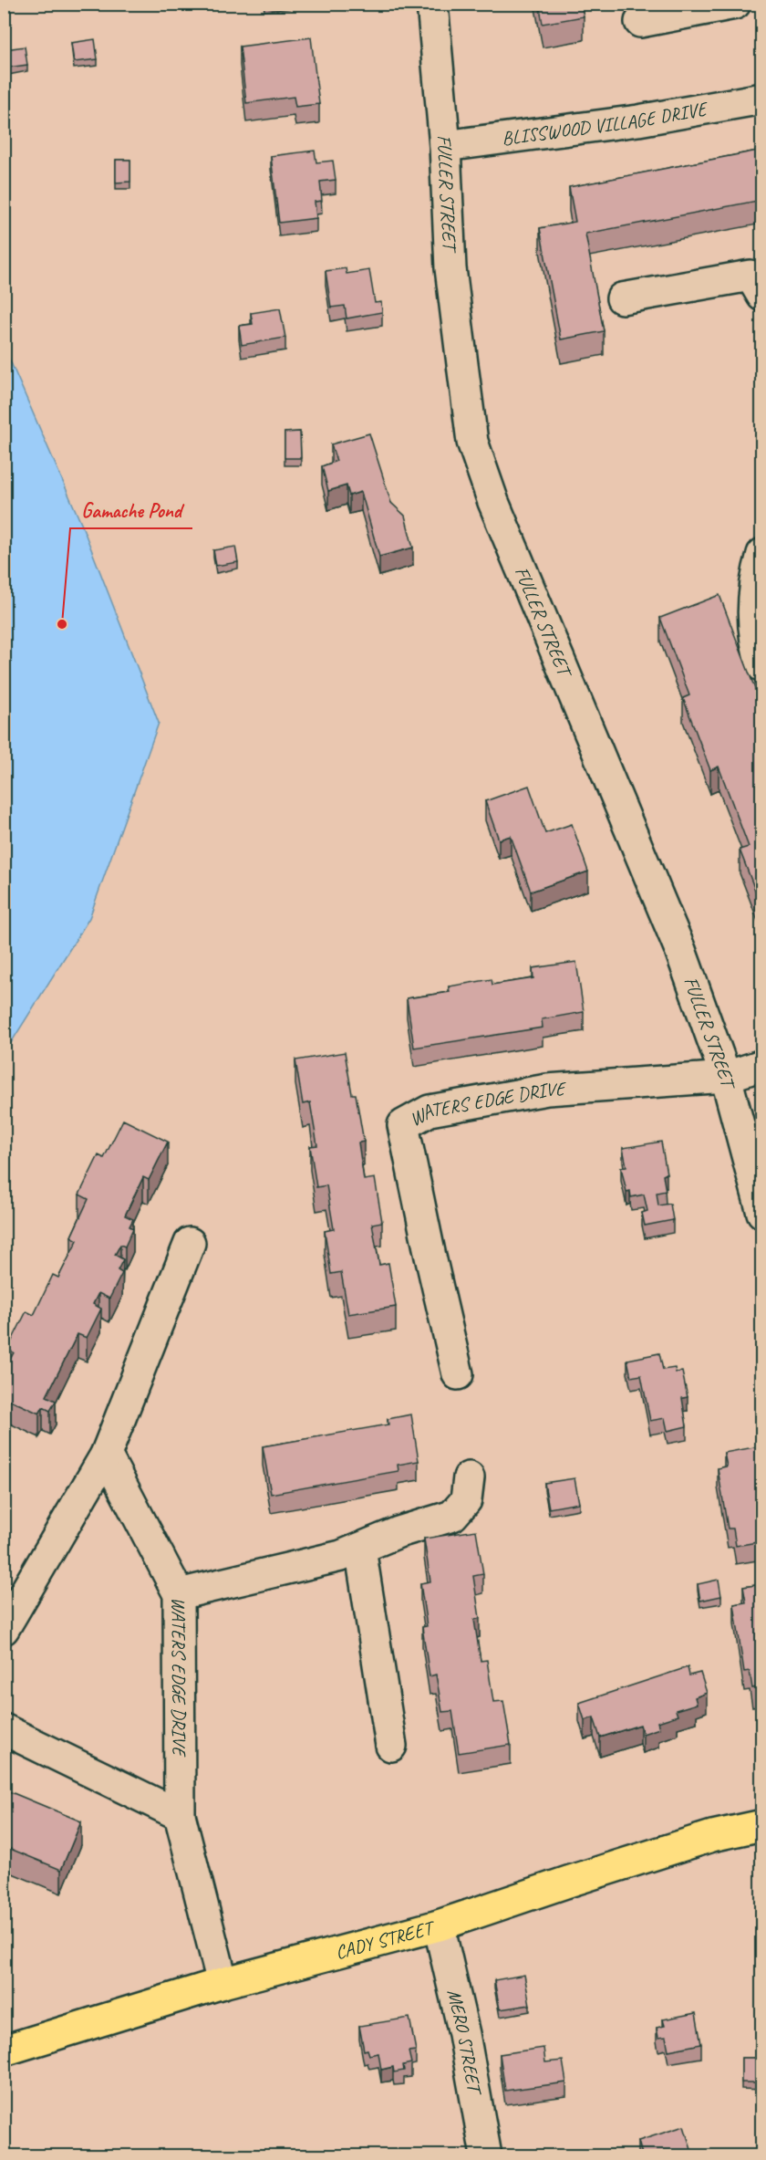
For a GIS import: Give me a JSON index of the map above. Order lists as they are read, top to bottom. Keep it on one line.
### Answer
{"streets":{"main road":["CADY STREET"],"street":["BLISSWOOD VILLAGE DRIVE","FULLER STREET","WATERS EDGE DRIVE","MERO STREET"]},"crossings":[["BLISSWOOD VILLAGE DRIVE","FULLER STREET"],["FULLER STREET","WATERS EDGE DRIVE"],["WATERS EDGE DRIVE","CADY STREET"],["CADY STREET","MERO STREET"]],"places":["Gamache Pond"]}
